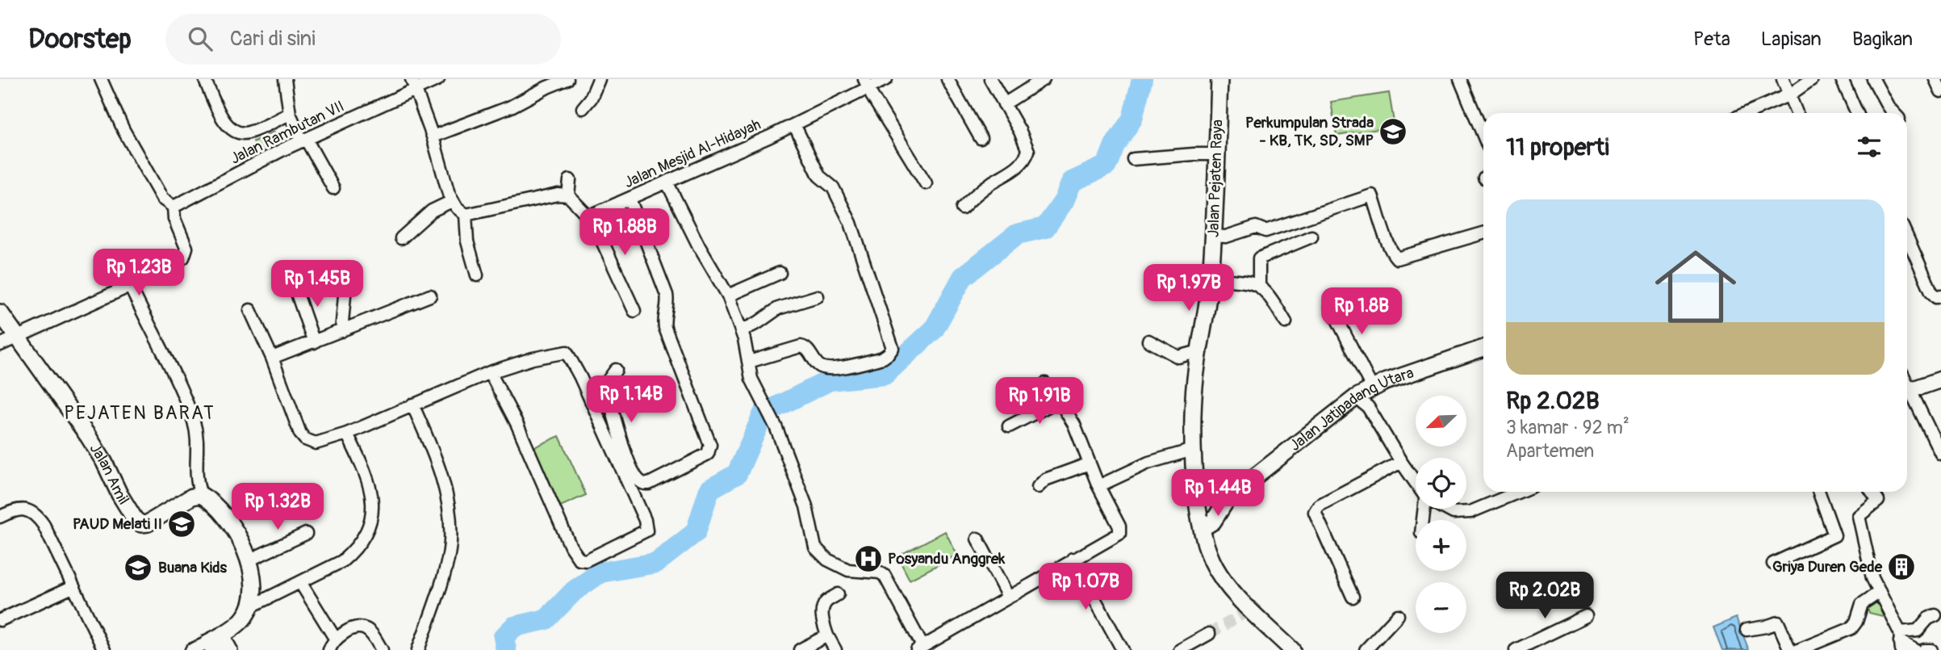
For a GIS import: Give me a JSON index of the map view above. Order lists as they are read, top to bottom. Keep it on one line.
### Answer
{"streets":{"street":["Jalan Rambutan VII","Jalan Mesjid Al-Hidayah","Jalan Pejaten Raya","Jalan Jatipadang Utara","Jalan Amil"]},"crossings":[["Jalan Pejaten Raya","Jalan Jatipadang Utara"]],"districts":["PEJATEN BARAT"],"places":{"school or university":["Perkumpulan Strada - KB, TK, SD, SMP","PAUD Melati II","Buana Kids"],"hospital":["Posyandu Anggrek"],"building":["Griya Duren Gede"]},"north":"bottom left","page":{"header":"Doorstep","search":"Cari di sini","nav":["Peta","Lapisan","Bagikan"],"heading":"11 properti","list":[{"name":"Rp 2.02B","note":"3 kamar · 92 m² · Apartemen"}],"price":["Rp 1.88B","Rp 1.23B","Rp 1.45B","Rp 1.97B","Rp 1.8B","Rp 1.14B","Rp 1.91B","Rp 1.44B","Rp 1.32B","Rp 1.07B","Rp 2.02B"],"map_buttons":["+","−"]}}
